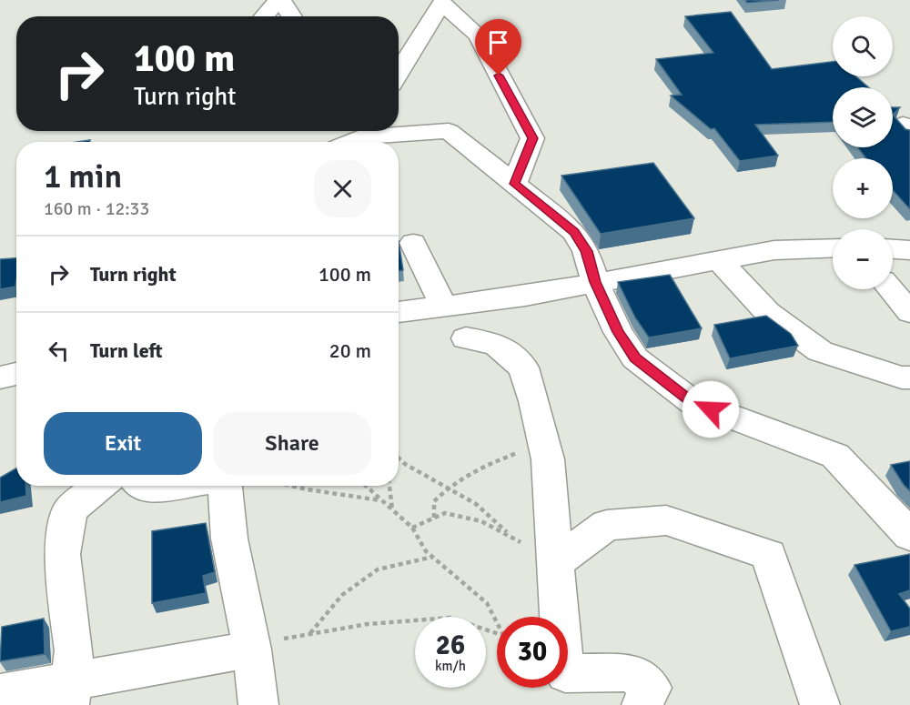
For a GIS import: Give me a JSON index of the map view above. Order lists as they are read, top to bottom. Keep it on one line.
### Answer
{"page":{"map_buttons":["+","−"],"turn":["100 m","Turn right"],"heading":["1 min","160 m · 12:33"],"list":[{"name":"Turn right","value":"100 m"},{"name":"Turn left","value":"20 m"}],"buttons":["Exit","Share"],"speed":"26 km/h","limit":"30"}}
